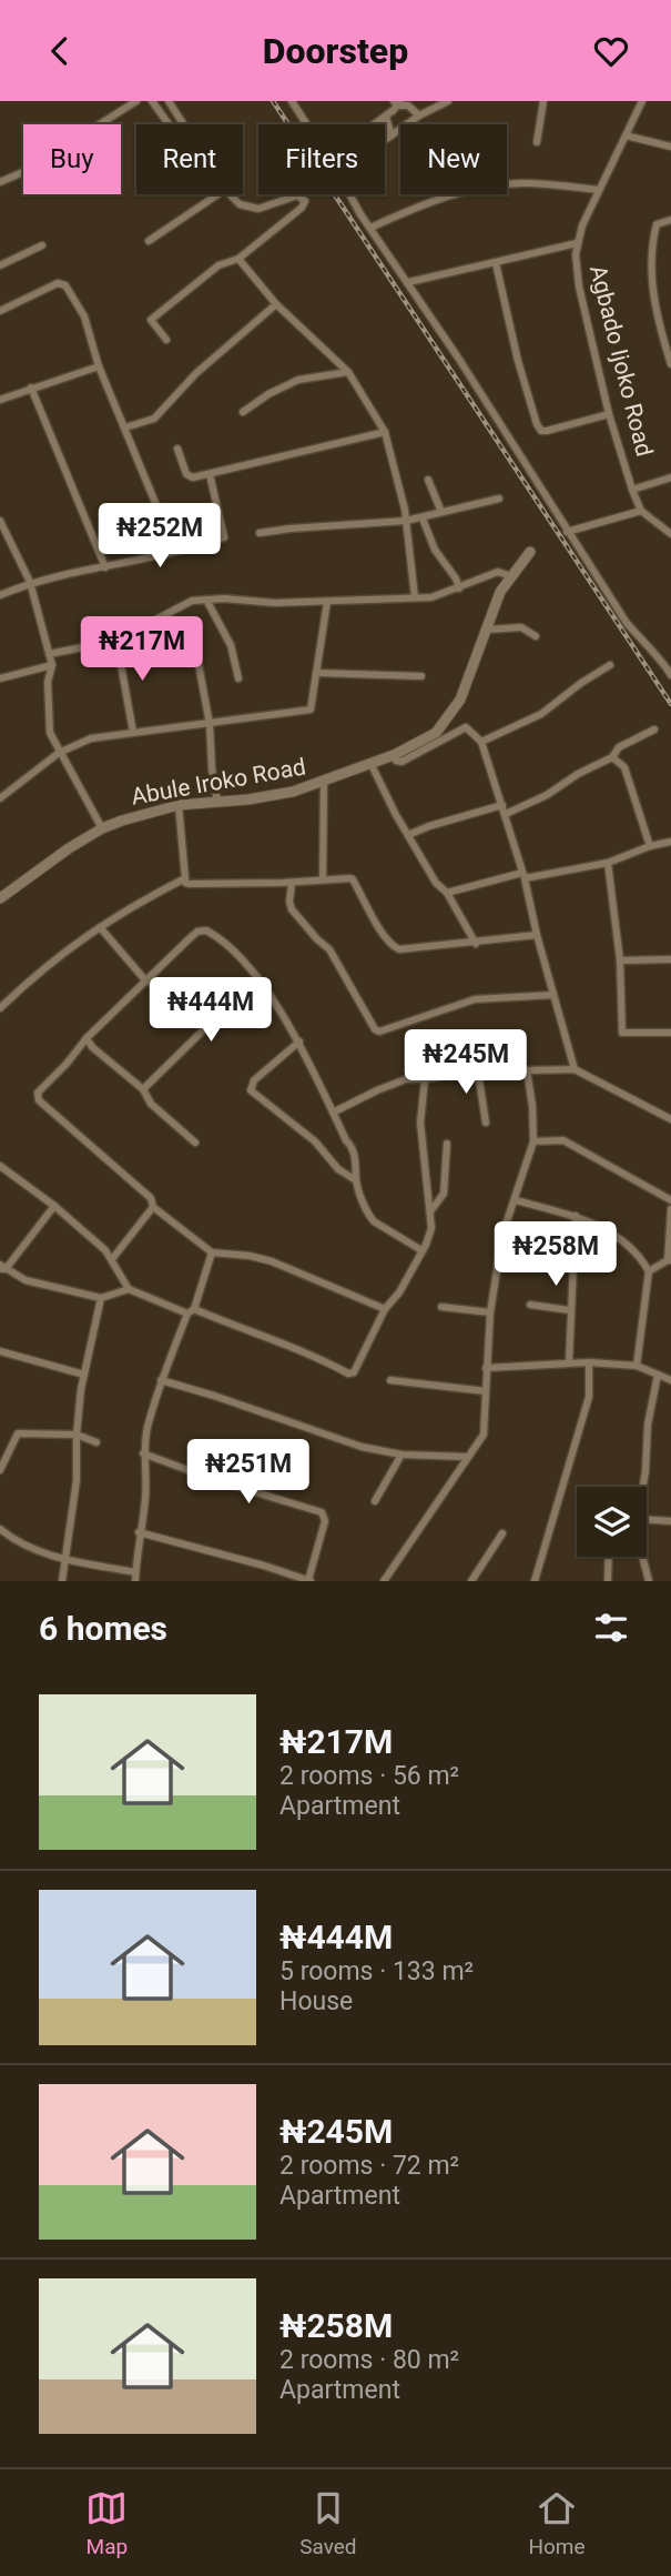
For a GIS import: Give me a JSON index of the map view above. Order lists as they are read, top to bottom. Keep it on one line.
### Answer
{"streets":{"street":["Agbado Ijoko Road","Abule Iroko Road"]},"page":{"header":"Doorstep","chip":["Buy","Rent","Filters","New"],"price":["₦252M","₦217M","₦444M","₦245M","₦258M","₦251M"],"heading":"6 homes","list":[{"name":"₦217M","note":"2 rooms · 56 m² · Apartment"},{"name":"₦444M","note":"5 rooms · 133 m² · House"},{"name":"₦245M","note":"2 rooms · 72 m² · Apartment"},{"name":"₦258M","note":"2 rooms · 80 m² · Apartment"}],"tabs":["Map","Saved","Home"]}}
